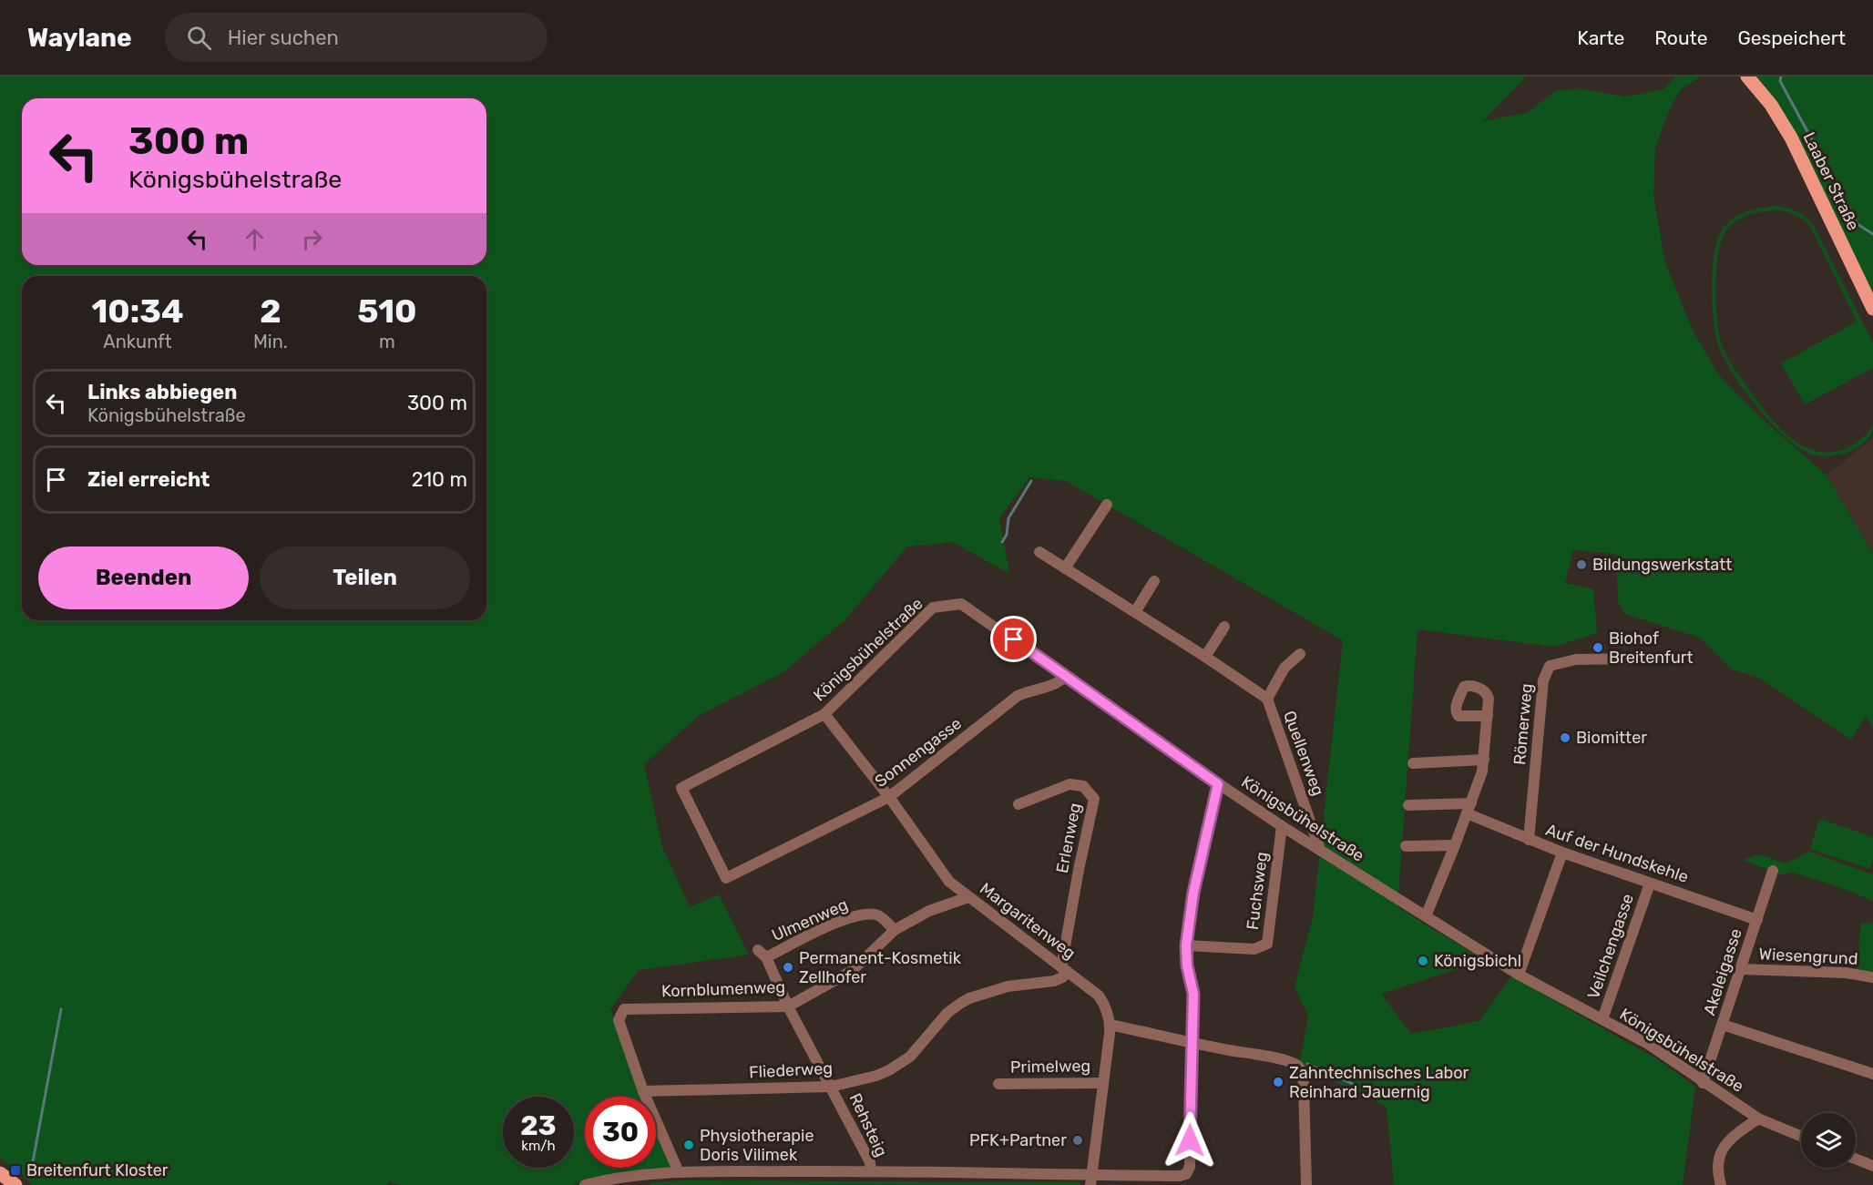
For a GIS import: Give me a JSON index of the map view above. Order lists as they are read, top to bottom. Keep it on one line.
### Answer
{"streets":{"main road":["Laaber Straße"],"street":["Königsbühelstraße","Römerweg","Sonnengasse","Quellenweg","Erlenweg","Auf der Hundskehle","Fuchsweg","Ulmenweg","Margaritenweg","Veilchengasse","Wiesengrund","Akeleigasse","Kornblumenweg","Primelweg","Fliederweg","Rehsteig"]},"crossings":[["Königsbühelstraße","Sonnengasse"],["Königsbühelstraße","Quellenweg"],["Königsbühelstraße","Fuchsweg"],["Königsbühelstraße","Margaritenweg"],["Königsbühelstraße","Veilchengasse"],["Königsbühelstraße","Akeleigasse"],["Römerweg","Auf der Hundskehle"],["Sonnengasse","Margaritenweg"],["Erlenweg","Margaritenweg"],["Erlenweg","Fliederweg"],["Auf der Hundskehle","Veilchengasse"],["Auf der Hundskehle","Akeleigasse"],["Ulmenweg","Kornblumenweg"],["Ulmenweg","Rehsteig"],["Margaritenweg","Kornblumenweg"],["Margaritenweg","Primelweg"],["Margaritenweg","Fliederweg"],["Wiesengrund","Akeleigasse"],["Kornblumenweg","Fliederweg"],["Kornblumenweg","Rehsteig"],["Fliederweg","Rehsteig"]],"places":{"other":["Bildungswerkstatt","Biohof Breitenfurt","Biomitter","Königsbichl","Permanent-Kosmetik Zellhofer","Zahntechnisches Labor Reinhard Jauernig","PFK+Partner","Physiotherapie Doris Vilimek"],"transit":["Breitenfurt Kloster"]},"page":{"header":"Waylane","search":"Hier suchen","nav":["Karte","Route","Gespeichert"],"turn":["300 m","Königsbühelstraße"],"eta":["10:34","Ankunft","2","Min.","510","m"],"list":[{"name":"Links abbiegen","note":"Königsbühelstraße","value":"300 m"},{"name":"Ziel erreicht","value":"210 m"}],"buttons":["Beenden","Teilen"],"speed":"23 km/h","limit":"30"}}
